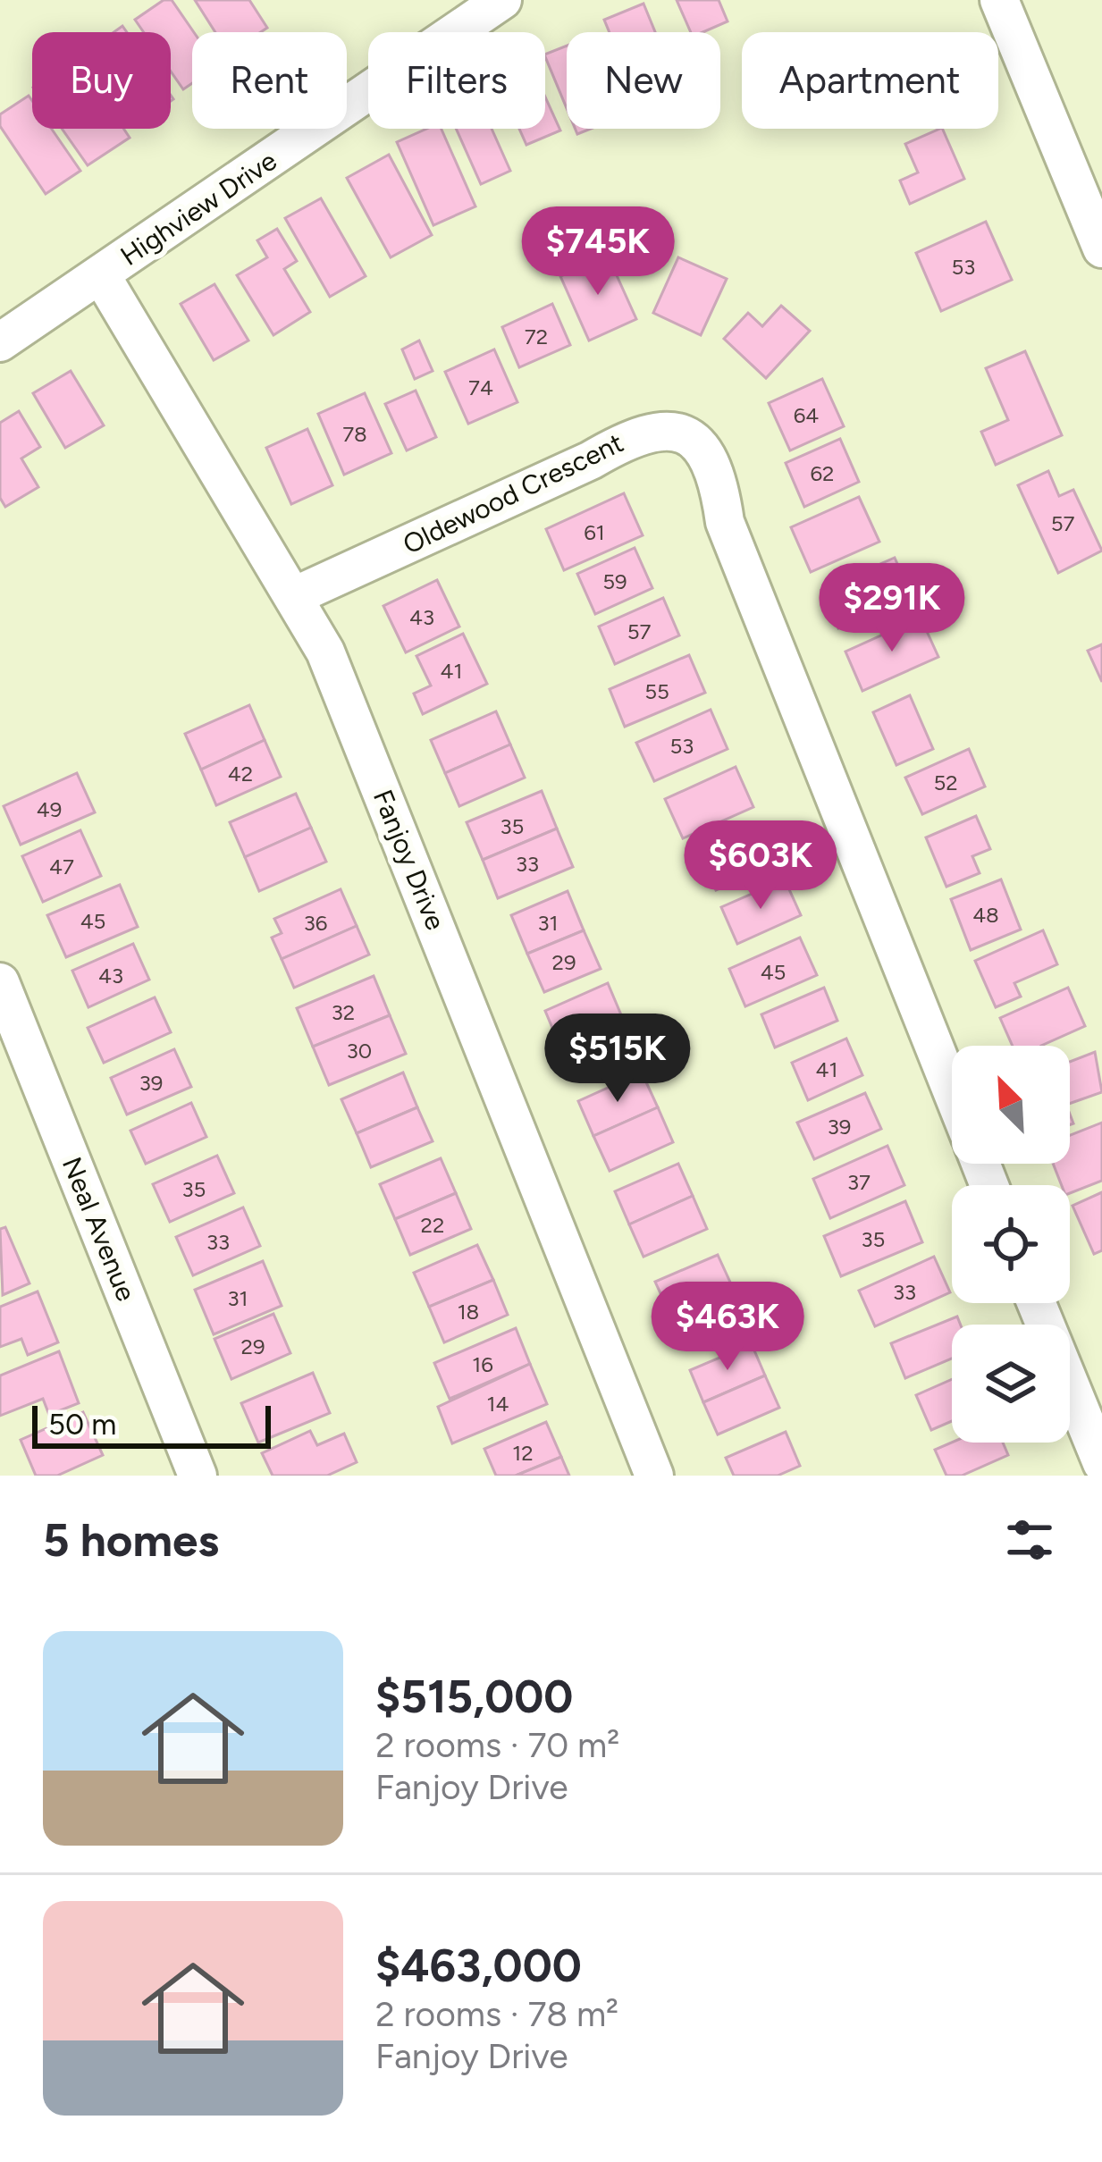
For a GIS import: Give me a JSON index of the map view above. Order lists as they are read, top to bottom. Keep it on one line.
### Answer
{"streets":{"street":["Highview Drive","Oldewood Crescent","Fanjoy Drive","Neal Avenue"]},"crossings":[["Highview Drive","Fanjoy Drive"],["Oldewood Crescent","Fanjoy Drive"]],"house_numbers":["53","72","74","64","78","62","57","61","59","43","57","41","55","53","42","52","49","35","33","47","48","45","36","31","29","45","43","32","30","41","39","39","37","35","22","35","33","33","31","18","29","16","14","12"],"scale_bar":"50 m","north":"top left","page":{"chip":["Buy","Rent","Filters","New","Apartment"],"price":["$745K","$291K","$603K","$515K","$463K"],"scale":"50 m","heading":"5 homes","list":[{"name":"$515,000","note":"2 rooms · 70 m² · Fanjoy Drive"},{"name":"$463,000","note":"2 rooms · 78 m² · Fanjoy Drive"}]}}
